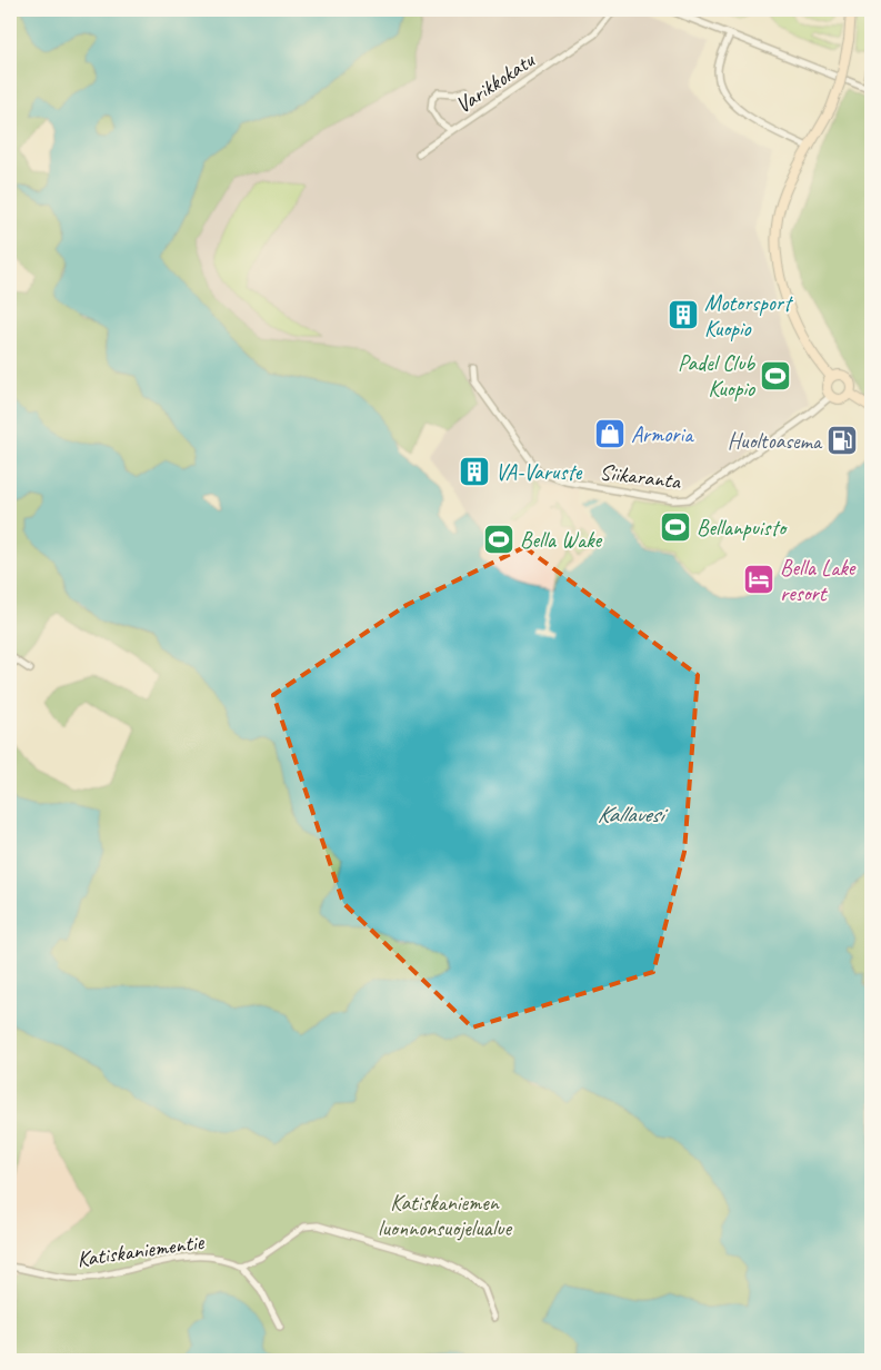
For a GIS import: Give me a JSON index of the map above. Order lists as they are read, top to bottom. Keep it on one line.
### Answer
{"streets":{"street":["Varikkokatu","Siikaranta","Katiskaniementie"]},"water":["Kallavesi"],"parks":["Katiskaniemen luonnonsuojelualue"],"places":{"building":["Motorsport Kuopio","VA-Varuste"],"sports":["Padel Club Kuopio","Bellanpuisto","Bella Wake"],"shop":["Armoria"],"fuel station":["Huoltoasema"],"hotel":["Bella Lake resort"]}}
